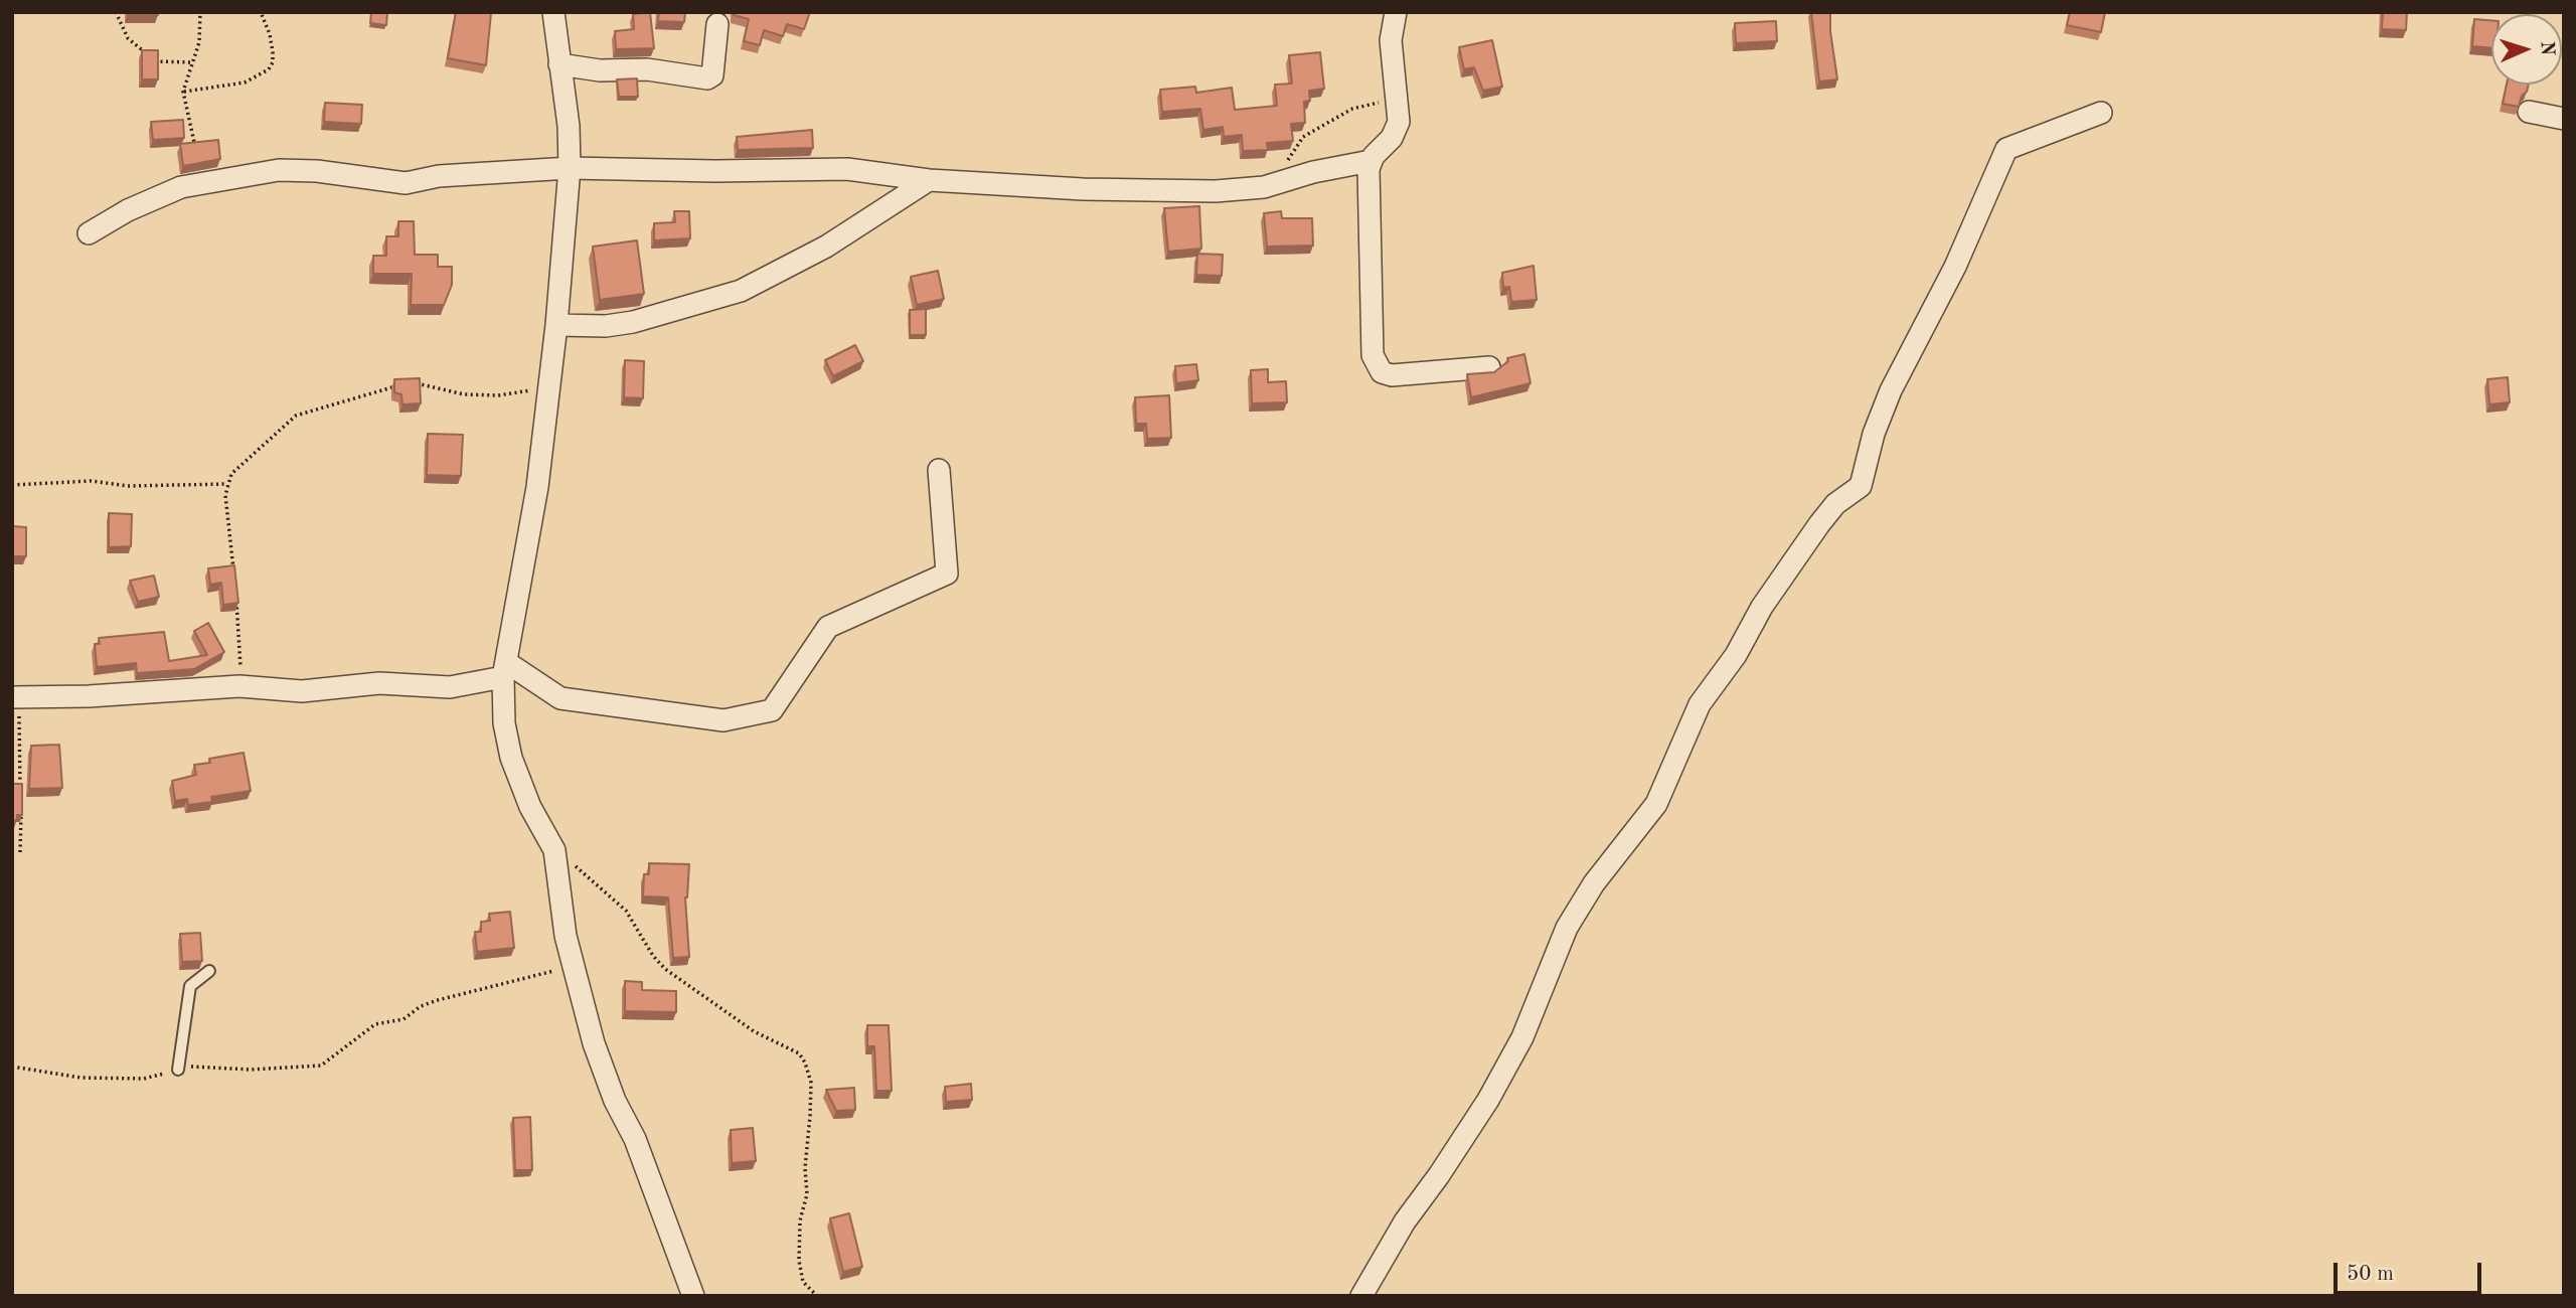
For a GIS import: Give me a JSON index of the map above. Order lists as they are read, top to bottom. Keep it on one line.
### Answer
{"scale_bar":"50 m","north":"right"}
